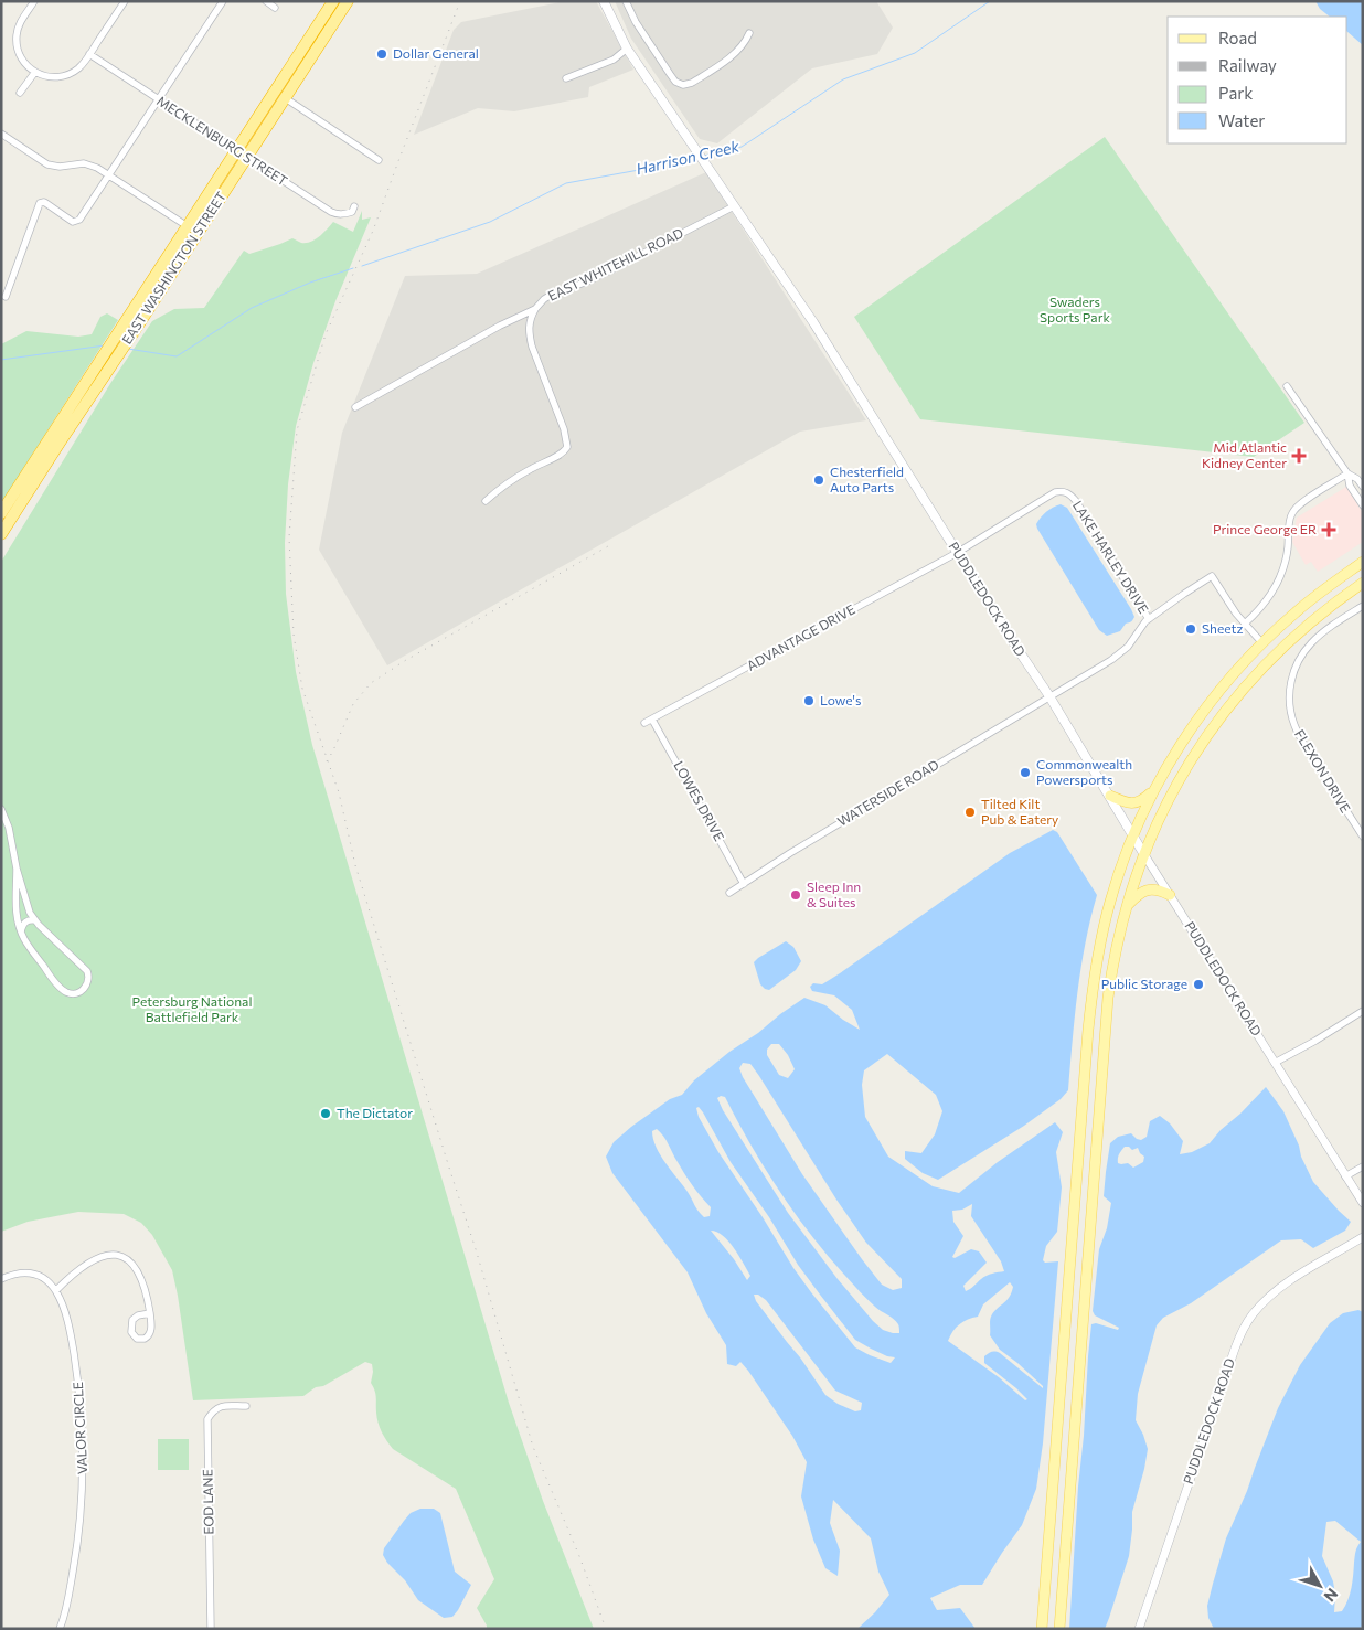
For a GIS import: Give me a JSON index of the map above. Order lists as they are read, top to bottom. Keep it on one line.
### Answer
{"streets":{"highway":["EAST WASHINGTON STREET"],"main road":["PUDDLEDOCK ROAD"],"street":["MECKLENBURG STREET","EAST WHITEHILL ROAD","LAKE HARLEY DRIVE","ADVANTAGE DRIVE","FLEXON DRIVE","WATERSIDE ROAD","LOWES DRIVE","VALOR CIRCLE","EOD LANE"]},"crossings":[["MECKLENBURG STREET","EAST WASHINGTON STREET"],["EAST WHITEHILL ROAD","PUDDLEDOCK ROAD"],["LAKE HARLEY DRIVE","PUDDLEDOCK ROAD"],["LAKE HARLEY DRIVE","ADVANTAGE DRIVE"],["LAKE HARLEY DRIVE","WATERSIDE ROAD"],["PUDDLEDOCK ROAD","ADVANTAGE DRIVE"],["PUDDLEDOCK ROAD","WATERSIDE ROAD"],["ADVANTAGE DRIVE","LOWES DRIVE"],["WATERSIDE ROAD","LOWES DRIVE"]],"water":["Harrison Creek"],"parks":["Swaders Sports Park","Petersburg National Battlefield Park"],"places":{"other":["Dollar General","Chesterfield Auto Parts","Sheetz","Lowe's","Commonwealth Powersports","Tilted Kilt Pub & Eatery","Sleep Inn & Suites","Public Storage","The Dictator"],"health":["Mid Atlantic Kidney Center","Prince George ER"]},"legend":["Road","Railway","Park","Water"],"north":"bottom right"}
